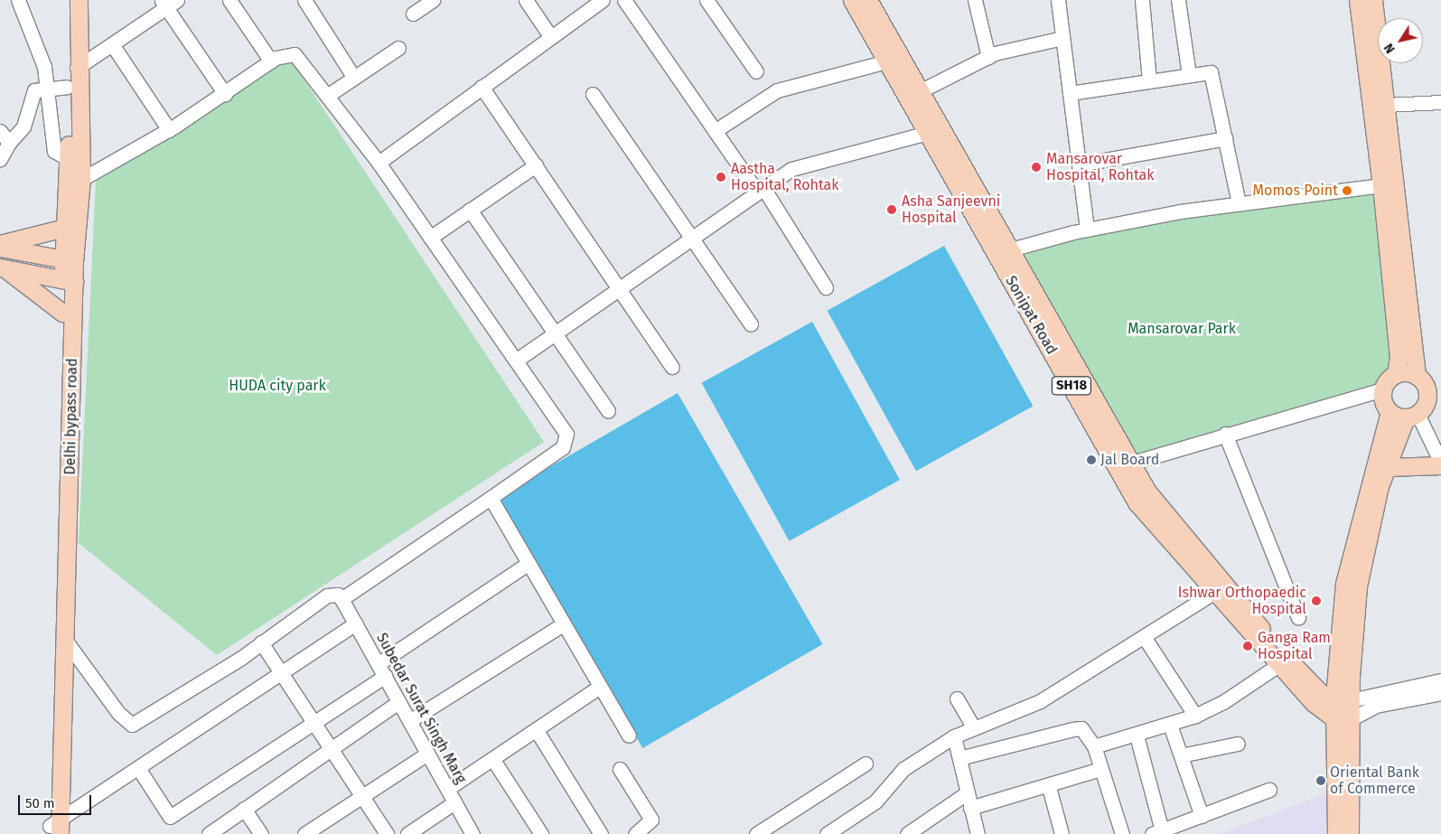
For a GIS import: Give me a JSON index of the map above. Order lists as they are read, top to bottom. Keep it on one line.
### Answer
{"streets":{"main road":["Sonipat Road","SH18","Delhi bypass road"],"street":["Subedar Surat Singh Marg"]},"parks":["Mansarovar Park","HUDA city park"],"places":["Mansarovar Hospital, Rohtak","Aastha Hospital, Rohtak","Momos Point","Asha Sanjeevni Hospital","Jal Board","Ishwar Orthopaedic Hospital","Ganga Ram Hospital","Oriental Bank of Commerce"],"scale_bar":"50 m","north":"bottom left"}
